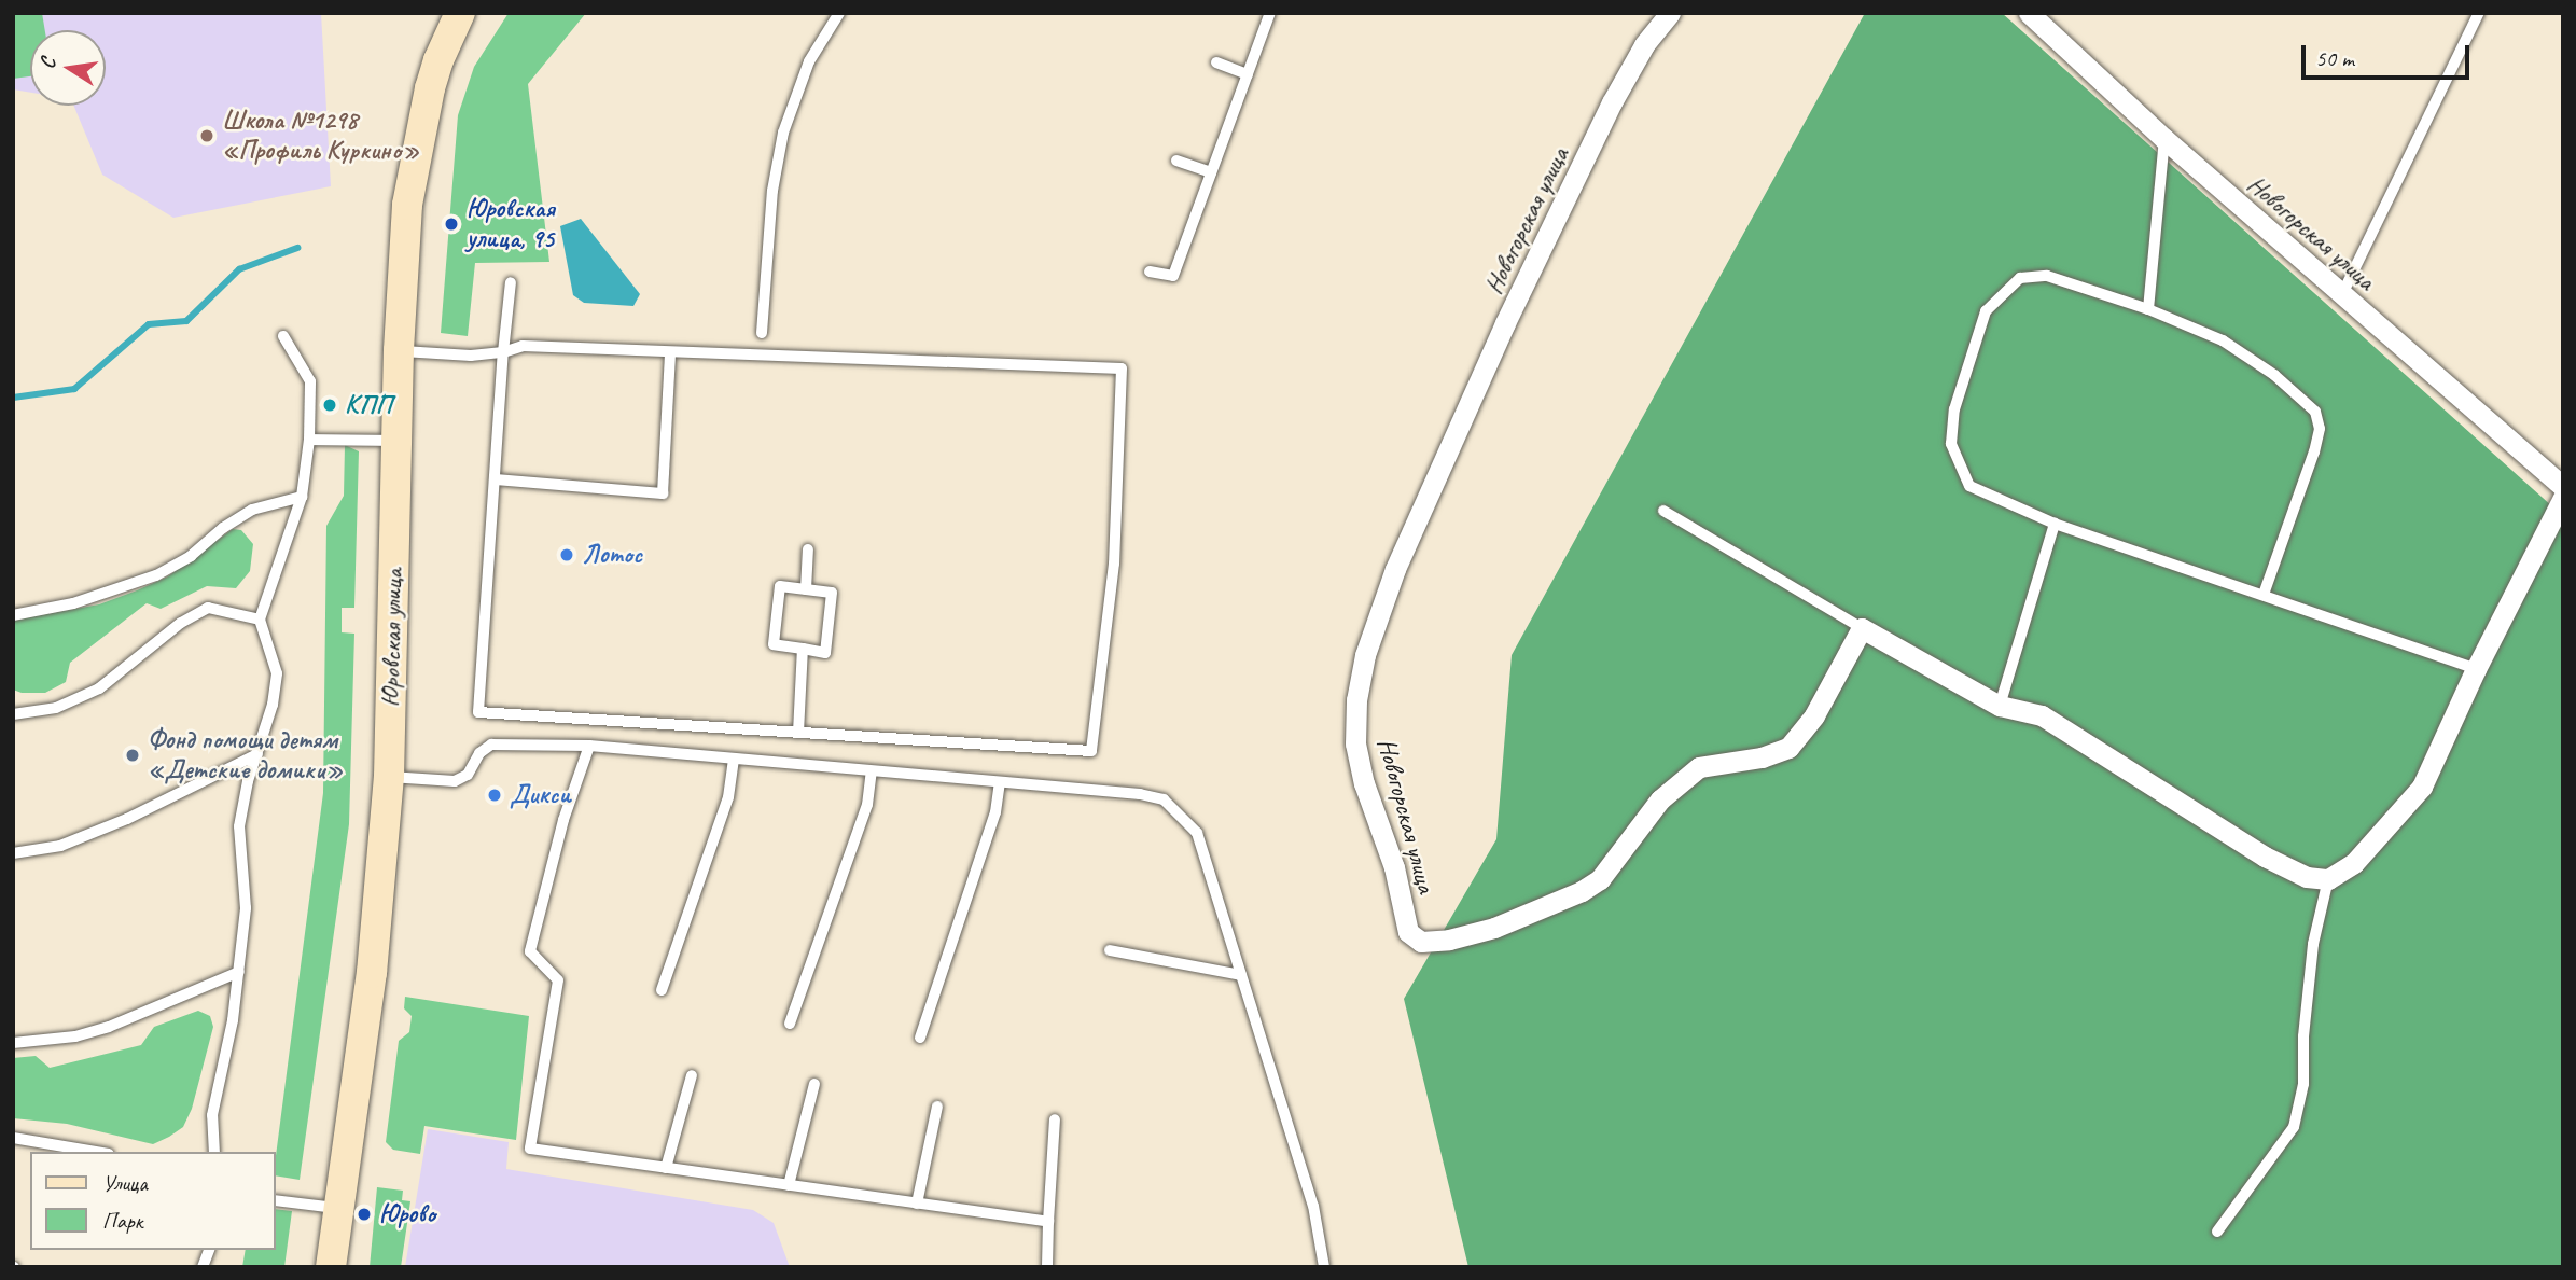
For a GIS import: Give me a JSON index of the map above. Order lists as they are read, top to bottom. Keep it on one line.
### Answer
{"streets":{"street":["Новогорская улица","Юровская улица"]},"places":["Школа №1298 «Профиль Куркино»","Юровская улица, 95","КПП","Лотос","Фонд помощи детям «Детские домики»","Дикси","Юрово"],"legend":["Улица","Парк"],"scale_bar":"50 m","north":"left"}
